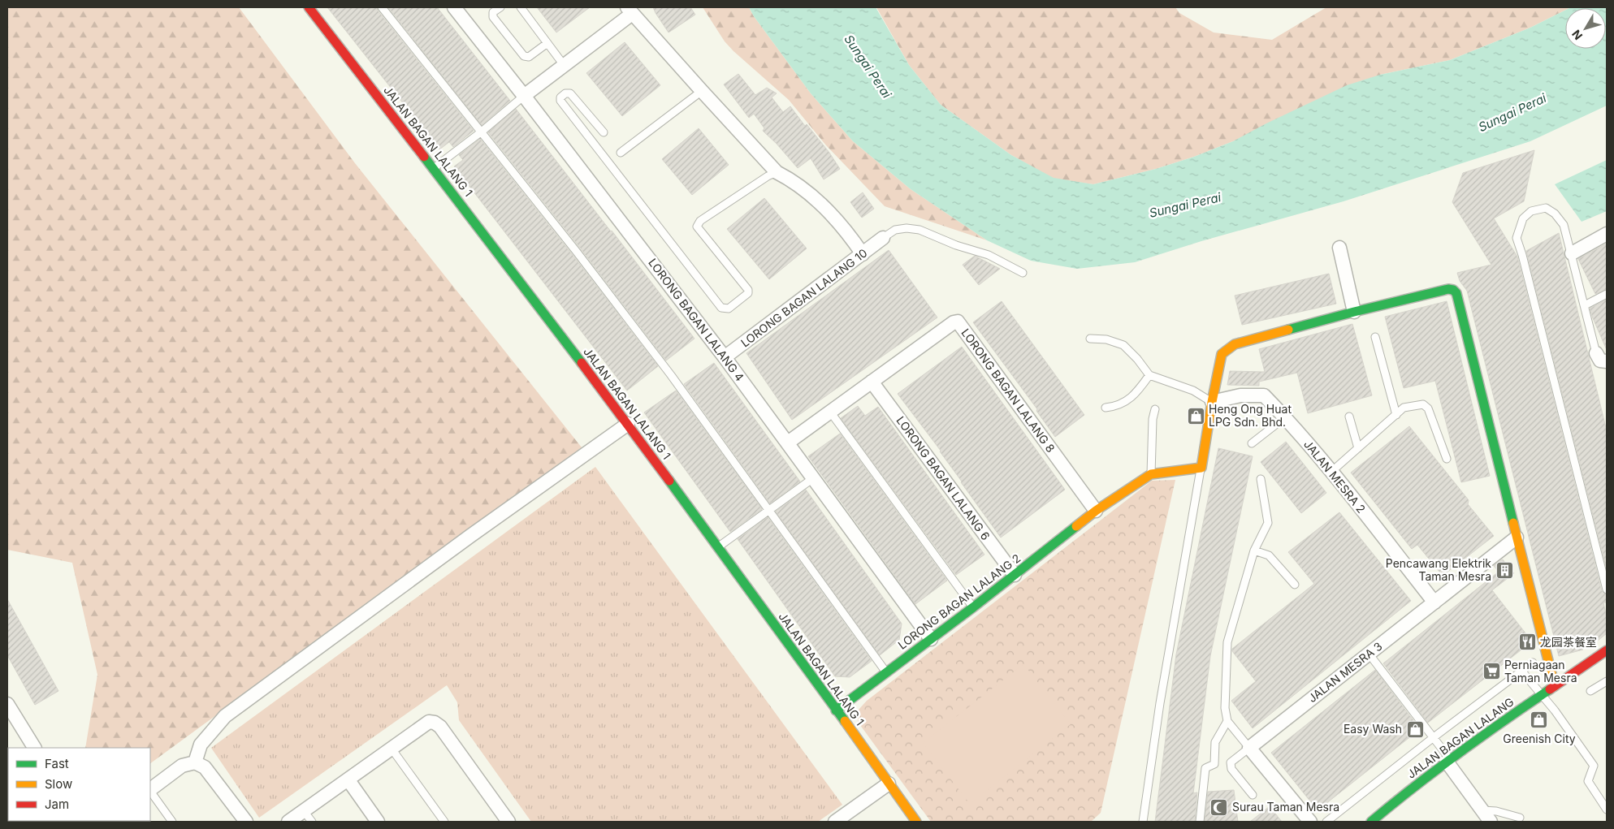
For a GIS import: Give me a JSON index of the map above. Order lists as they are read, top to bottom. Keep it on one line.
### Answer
{"streets":{"main road":["JALAN BAGAN LALANG 1","LORONG BAGAN LALANG 2","JALAN BAGAN LALANG"],"street":["LORONG BAGAN LALANG 10","LORONG BAGAN LALANG 4","LORONG BAGAN LALANG 8","JALAN MESRA 2","LORONG BAGAN LALANG 6","JALAN MESRA 3"]},"crossings":[["JALAN BAGAN LALANG 1","LORONG BAGAN LALANG 2"],["LORONG BAGAN LALANG 10","LORONG BAGAN LALANG 4"],["LORONG BAGAN LALANG 4","LORONG BAGAN LALANG 8"],["LORONG BAGAN LALANG 4","LORONG BAGAN LALANG 2"],["LORONG BAGAN LALANG 8","LORONG BAGAN LALANG 6"],["LORONG BAGAN LALANG 8","LORONG BAGAN LALANG 2"],["JALAN MESRA 2","JALAN MESRA 3"],["LORONG BAGAN LALANG 6","LORONG BAGAN LALANG 2"]],"water":["Sungai Perai"],"places":{"shop":["Heng Ong Huat LPG Sdn. Bhd.","Greenish City","Easy Wash"],"building":["Pencawang Elektrik Taman Mesra"],"restaurant":["龙园茶餐室"],"supermarket":["Perniagaan Taman Mesra"],"mosque":["Surau Taman Mesra"]},"legend":["Fast","Slow","Jam"],"north":"bottom left"}
